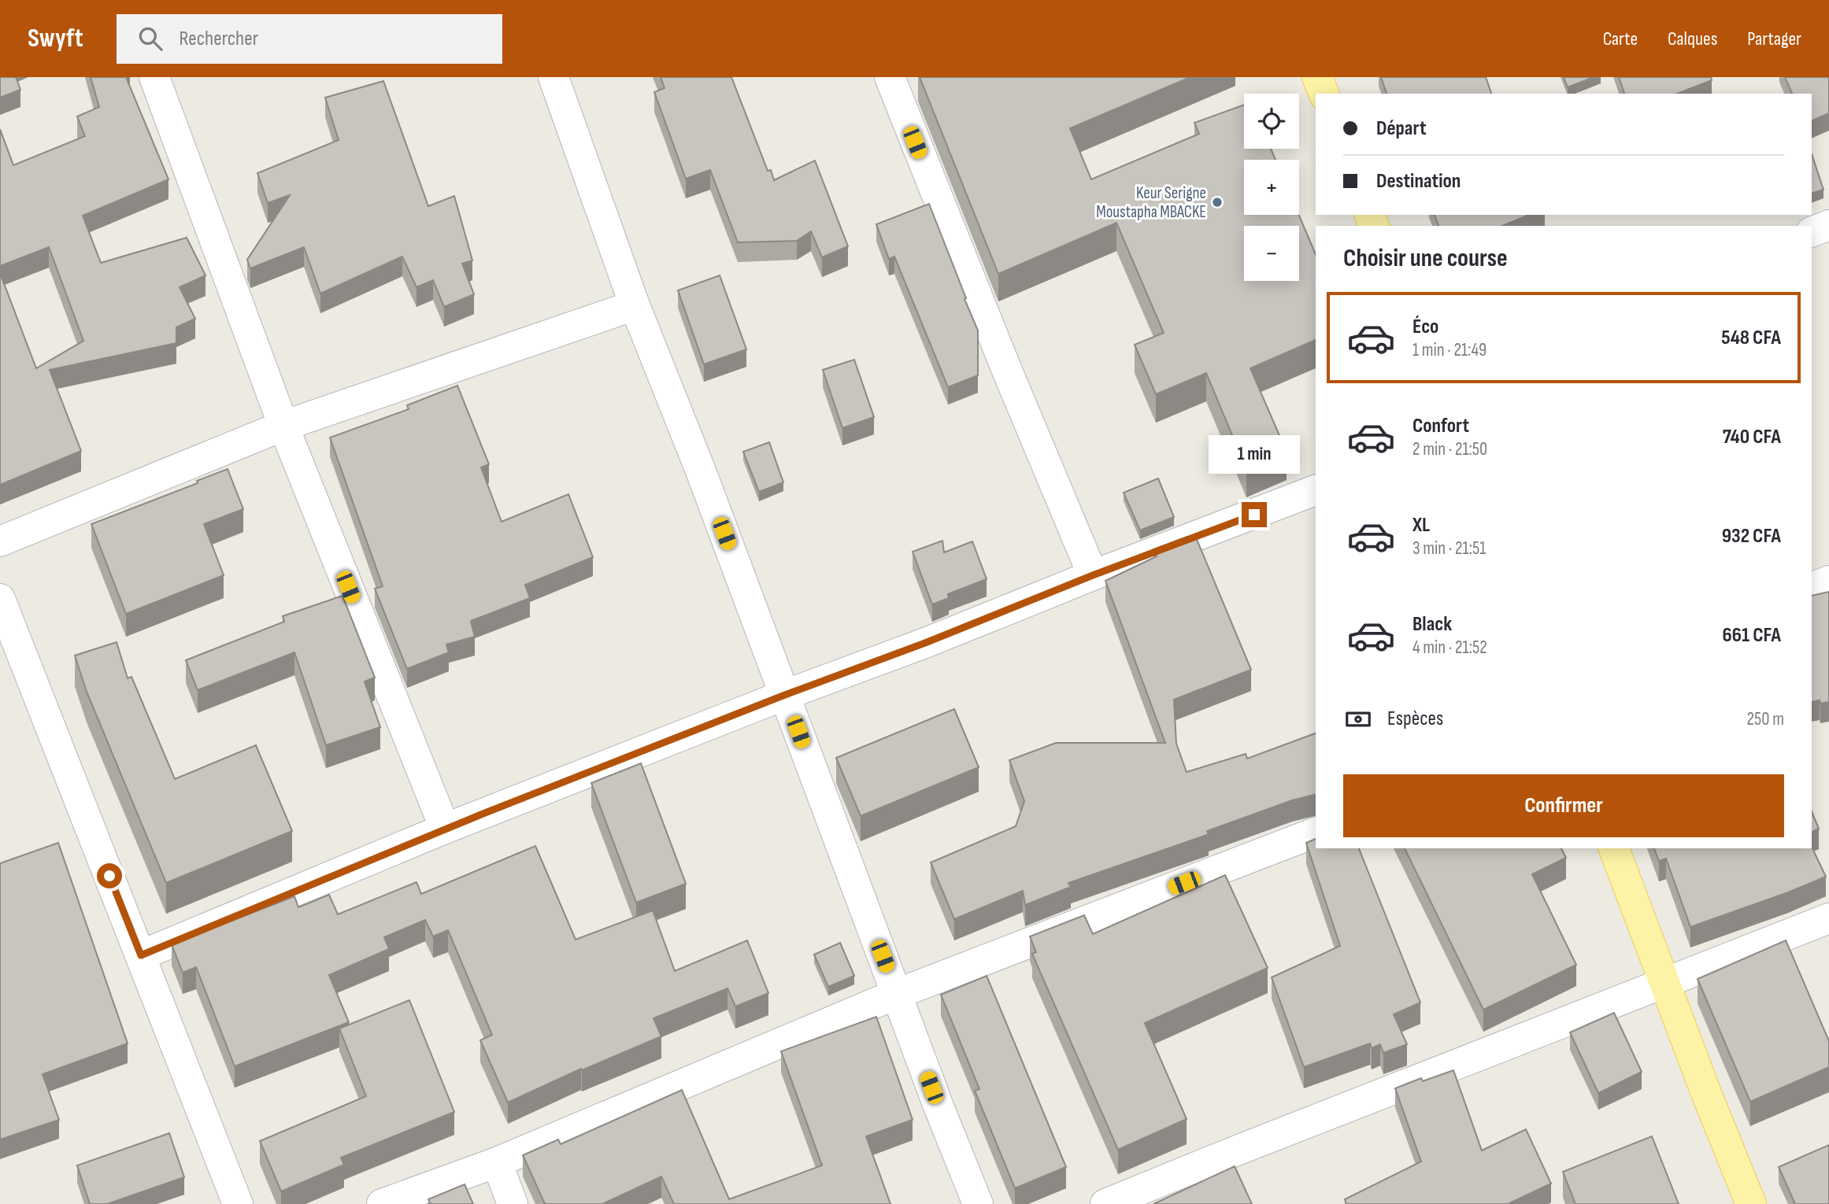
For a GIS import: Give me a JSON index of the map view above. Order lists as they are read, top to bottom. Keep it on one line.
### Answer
{"places":["Keur Serigne Moustapha MBACKE"],"page":{"header":"Swyft","search":"Rechercher","nav":["Carte","Calques","Partager"],"map_buttons":["+","−"],"banner":["Départ","Destination"],"heading":"Choisir une course","list":[{"name":"Éco","note":"1 min · 21:49","value":"548 CFA"},{"name":"Confort","note":"2 min · 21:50","value":"740 CFA"},{"name":"XL","note":"3 min · 21:51","value":"932 CFA"},{"name":"Black","note":"4 min · 21:52","value":"661 CFA"}],"bubble":"1 min","pay":["Espèces","250 m"],"buttons":"Confirmer"}}
